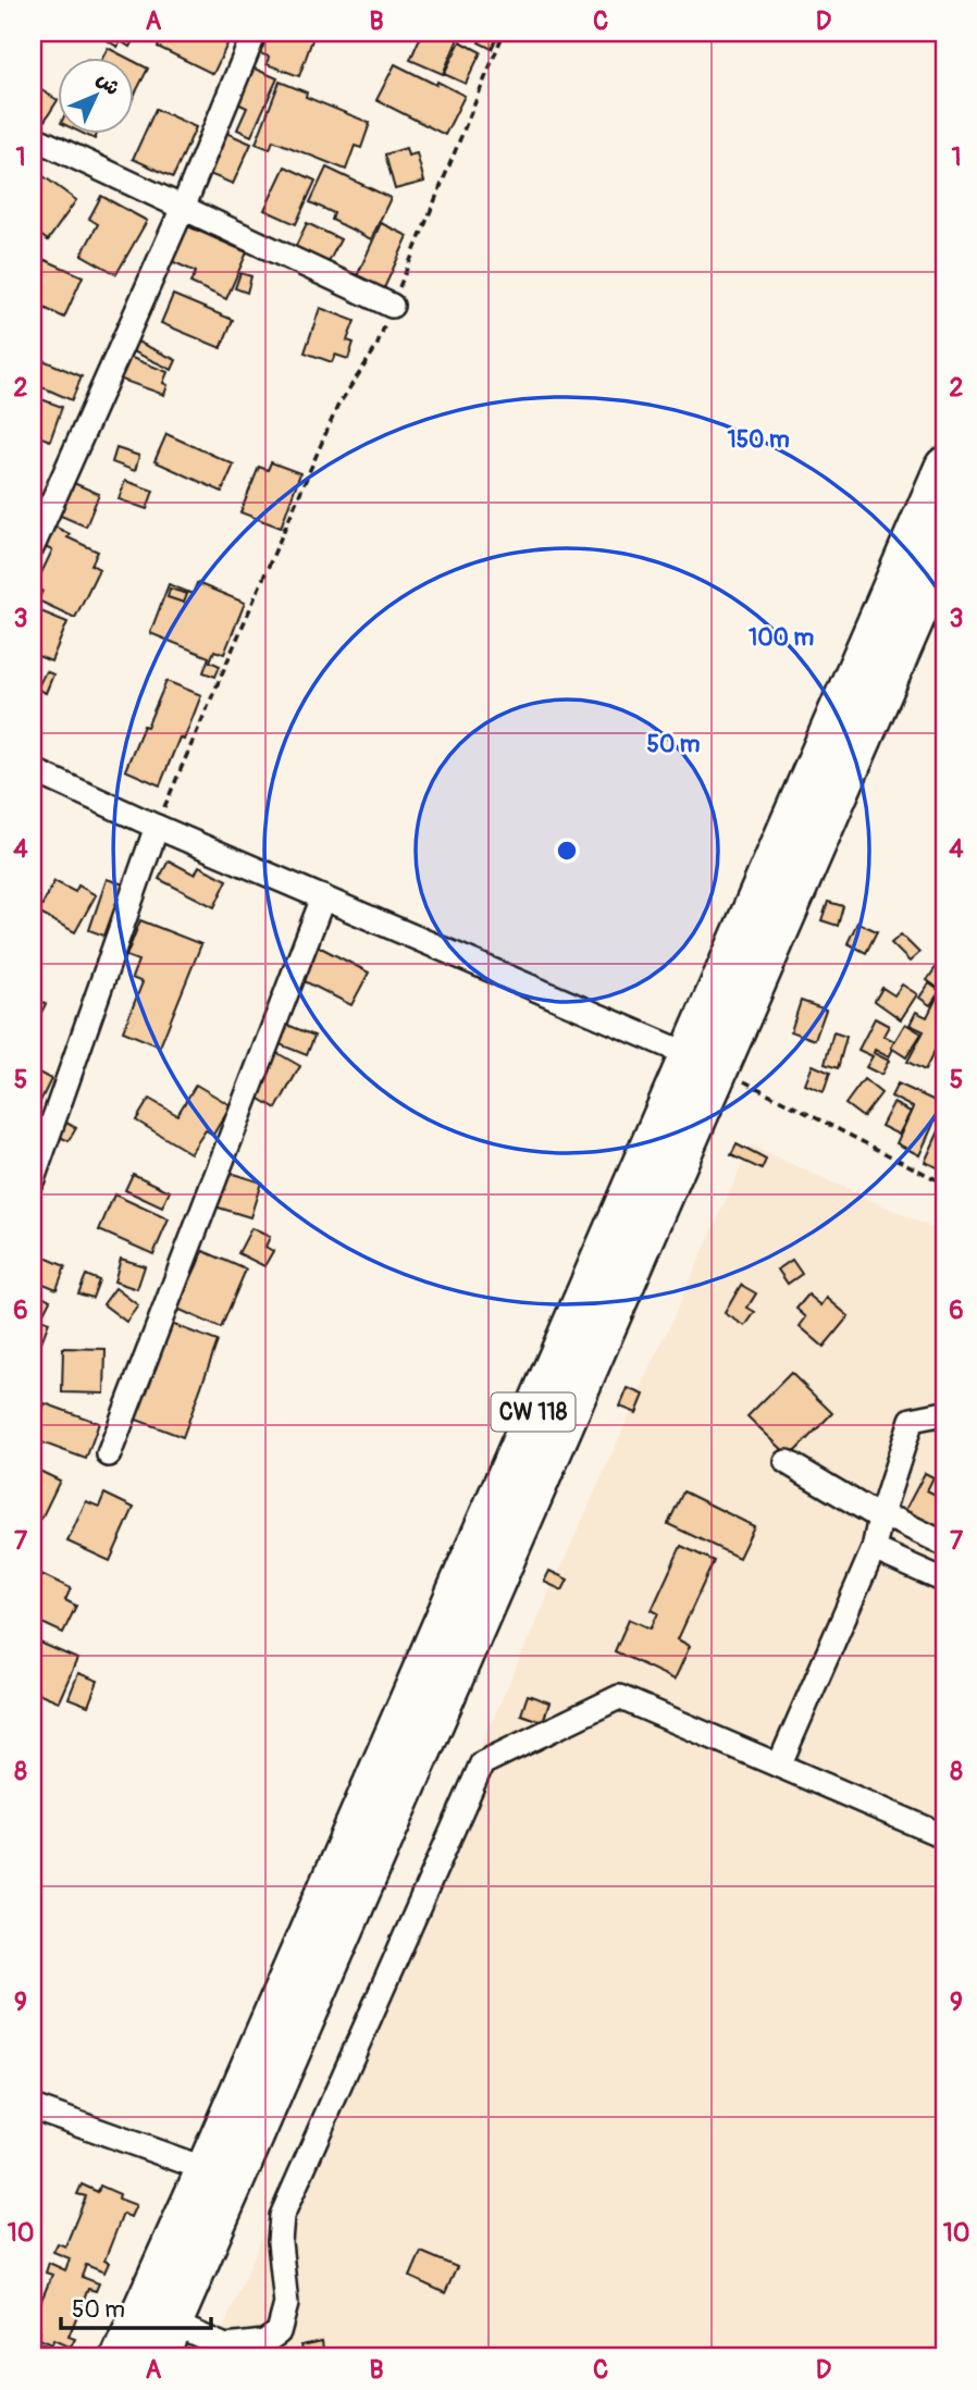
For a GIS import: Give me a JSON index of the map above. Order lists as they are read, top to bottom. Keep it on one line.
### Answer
{"streets":{"highway":["CW 118"]},"scale_bar":"50 m","north":"top right","grid":{"columns":["A","B","C","D"],"rows":["1","2","3","4","5","6","7","8","9","10"]},"rings":["150 m","100 m","50 m"]}
